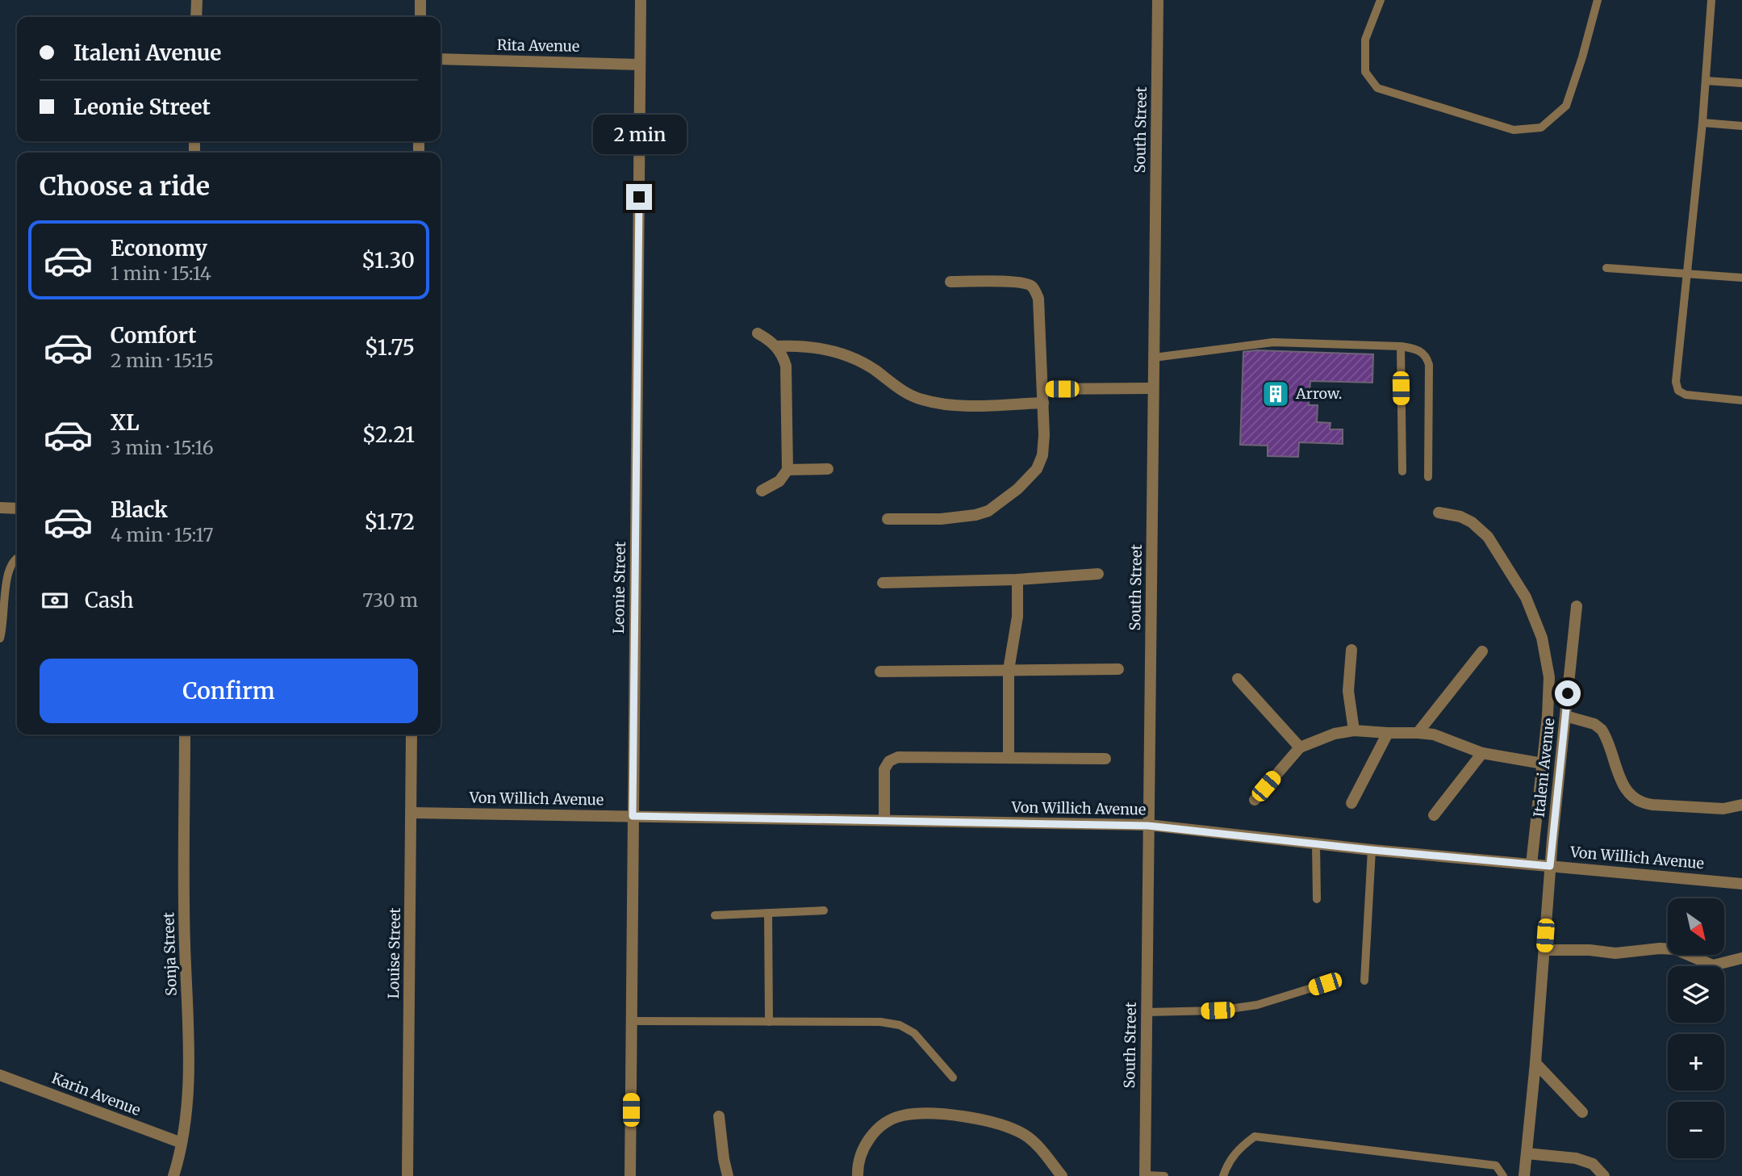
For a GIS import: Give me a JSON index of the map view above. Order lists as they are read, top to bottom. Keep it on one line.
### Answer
{"streets":{"street":["Rita Avenue","South Street","Leonie Street","Italeni Avenue","Von Willich Avenue","Louise Street","Sonja Street","Karin Avenue"]},"crossings":[["Rita Avenue","Leonie Street"],["South Street","Von Willich Avenue"],["Leonie Street","Von Willich Avenue"],["Italeni Avenue","Von Willich Avenue"],["Von Willich Avenue","Louise Street"],["Sonja Street","Karin Avenue"]],"places":{"building":["Arrow."]},"north":"bottom right","page":{"banner":["Italeni Avenue","Leonie Street"],"bubble":"2 min","heading":"Choose a ride","list":[{"name":"Economy","note":"1 min · 15:14","value":"$1.30"},{"name":"Comfort","note":"2 min · 15:15","value":"$1.75"},{"name":"XL","note":"3 min · 15:16","value":"$2.21"},{"name":"Black","note":"4 min · 15:17","value":"$1.72"}],"pay":["Cash","730 m"],"buttons":"Confirm","map_buttons":["+","−"]}}
